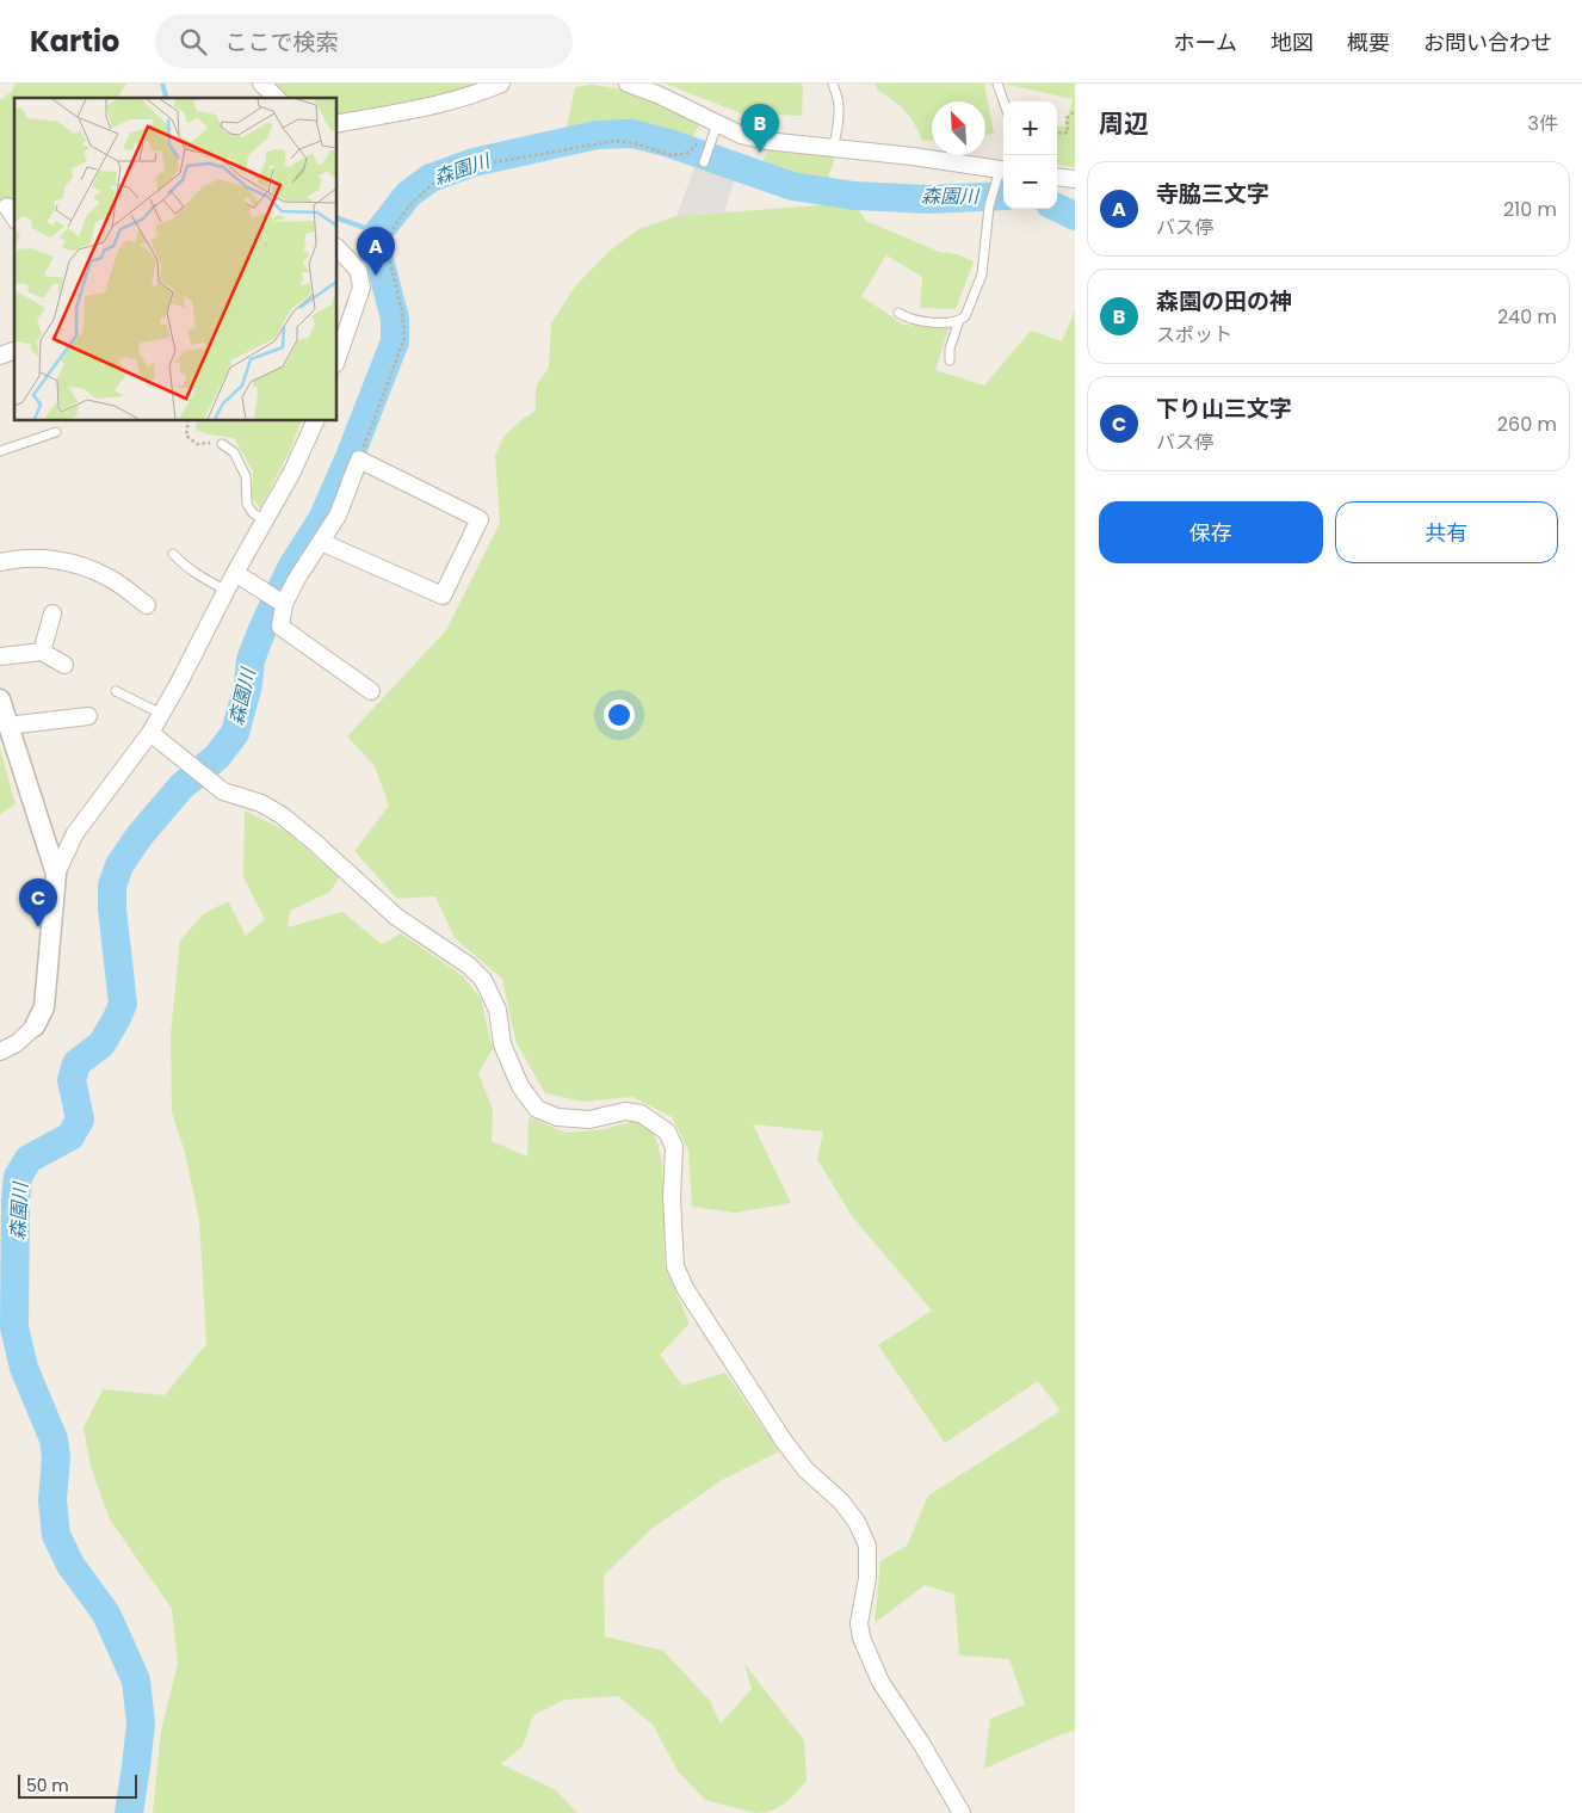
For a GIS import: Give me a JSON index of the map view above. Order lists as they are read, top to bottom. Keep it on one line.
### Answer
{"water":["森園川"],"scale_bar":"50 m","north":"top left","page":{"header":"Kartio","search":"ここで検索","nav":["ホーム","地図","概要","お問い合わせ"],"heading":["周辺","3件"],"map_buttons":["+","−"],"pins":["B","A","C"],"list":[{"mark":"A","name":"寺脇三文字","note":"バス停","value":"210 m"},{"mark":"B","name":"森園の田の神","note":"スポット","value":"240 m"},{"mark":"C","name":"下り山三文字","note":"バス停","value":"260 m"}],"buttons":["保存","共有"],"scale":"50 m"}}
